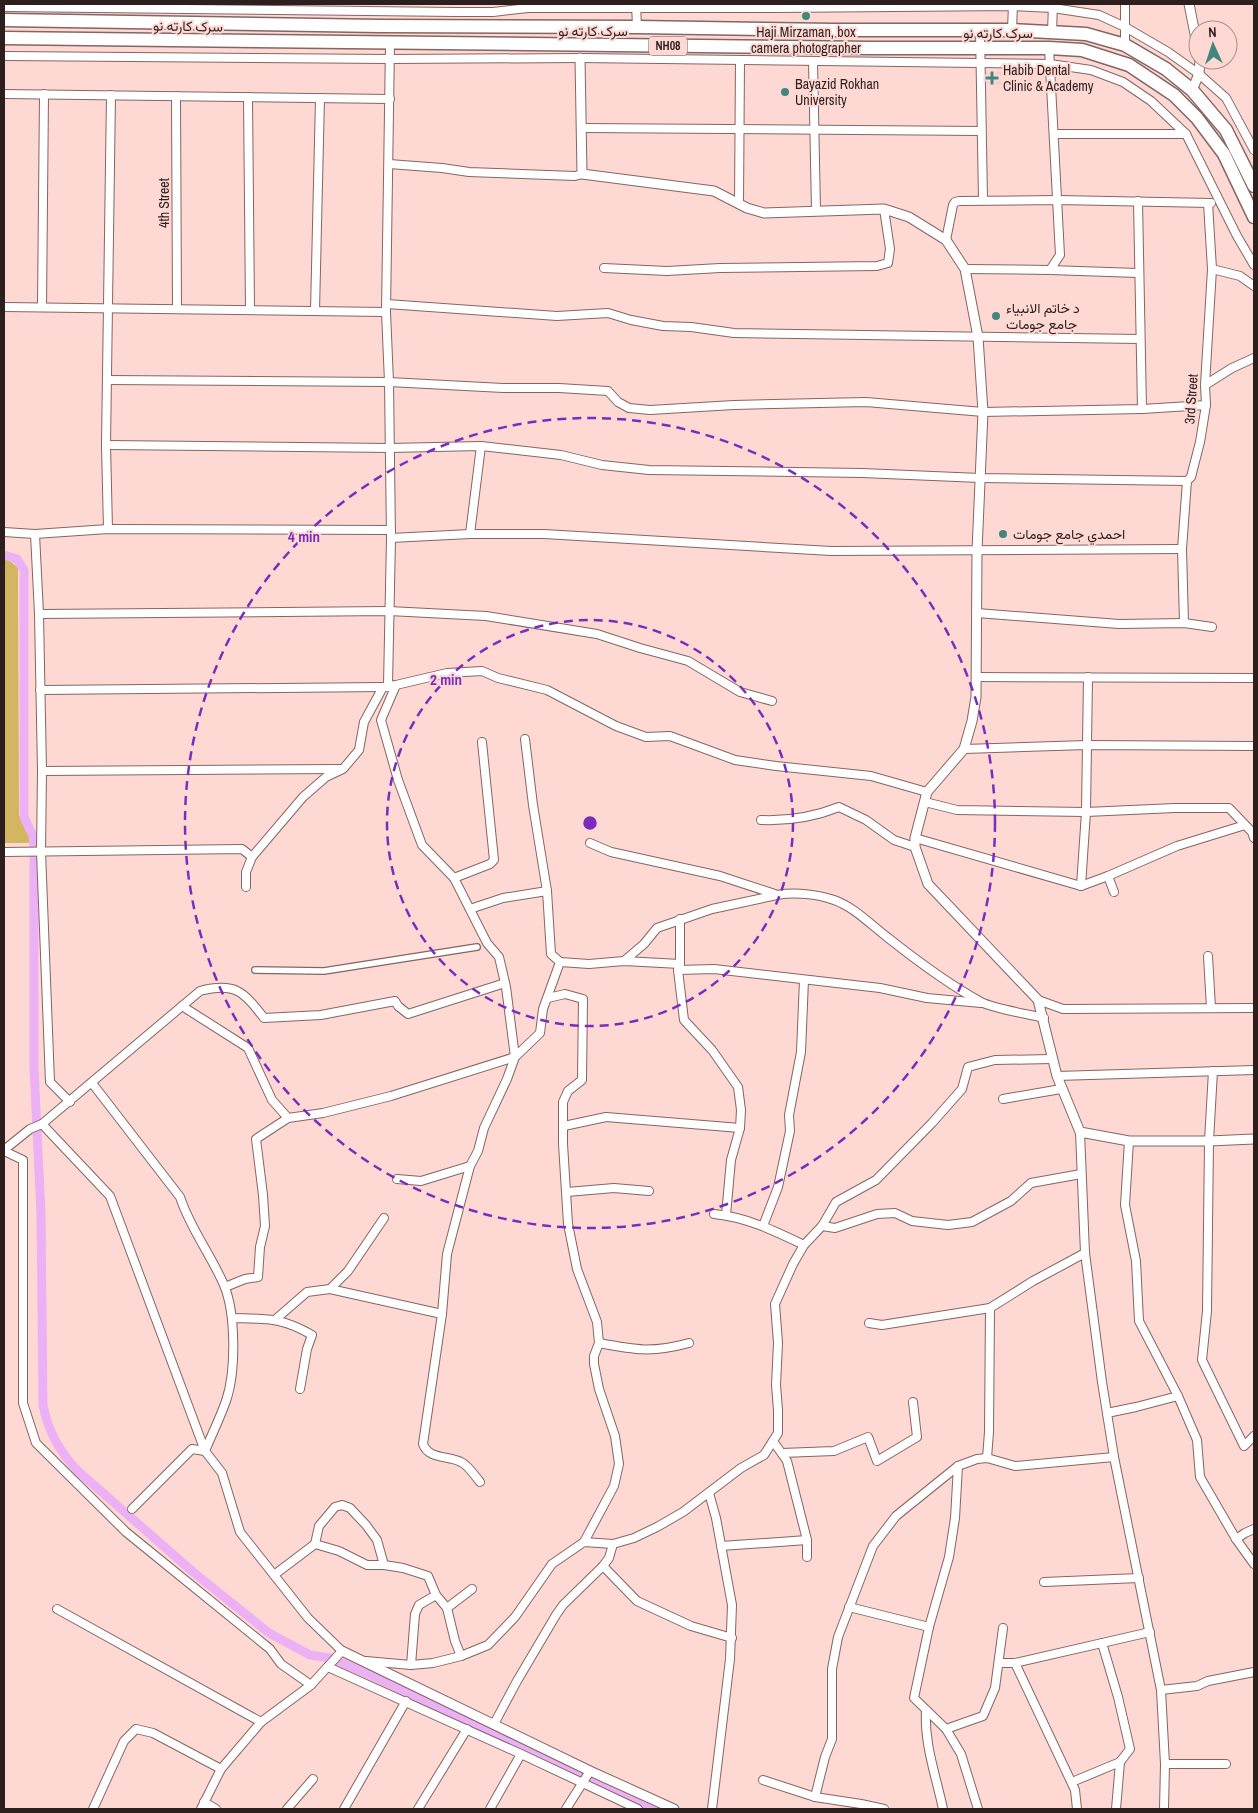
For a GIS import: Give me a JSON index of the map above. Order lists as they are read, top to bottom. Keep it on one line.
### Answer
{"streets":{"highway":["سرک کارته نو","NH08"],"street":["4th Street","3rd Street"]},"places":{"other":["Haji Mirzaman, box camera photographer","Bayazid Rokhan University","د خاتم الانبیاء جامع جومات","احمدي جامع جومات"],"health":["Habib Dental Clinic & Academy"]},"north":"top","rings":["4 min","2 min"]}
